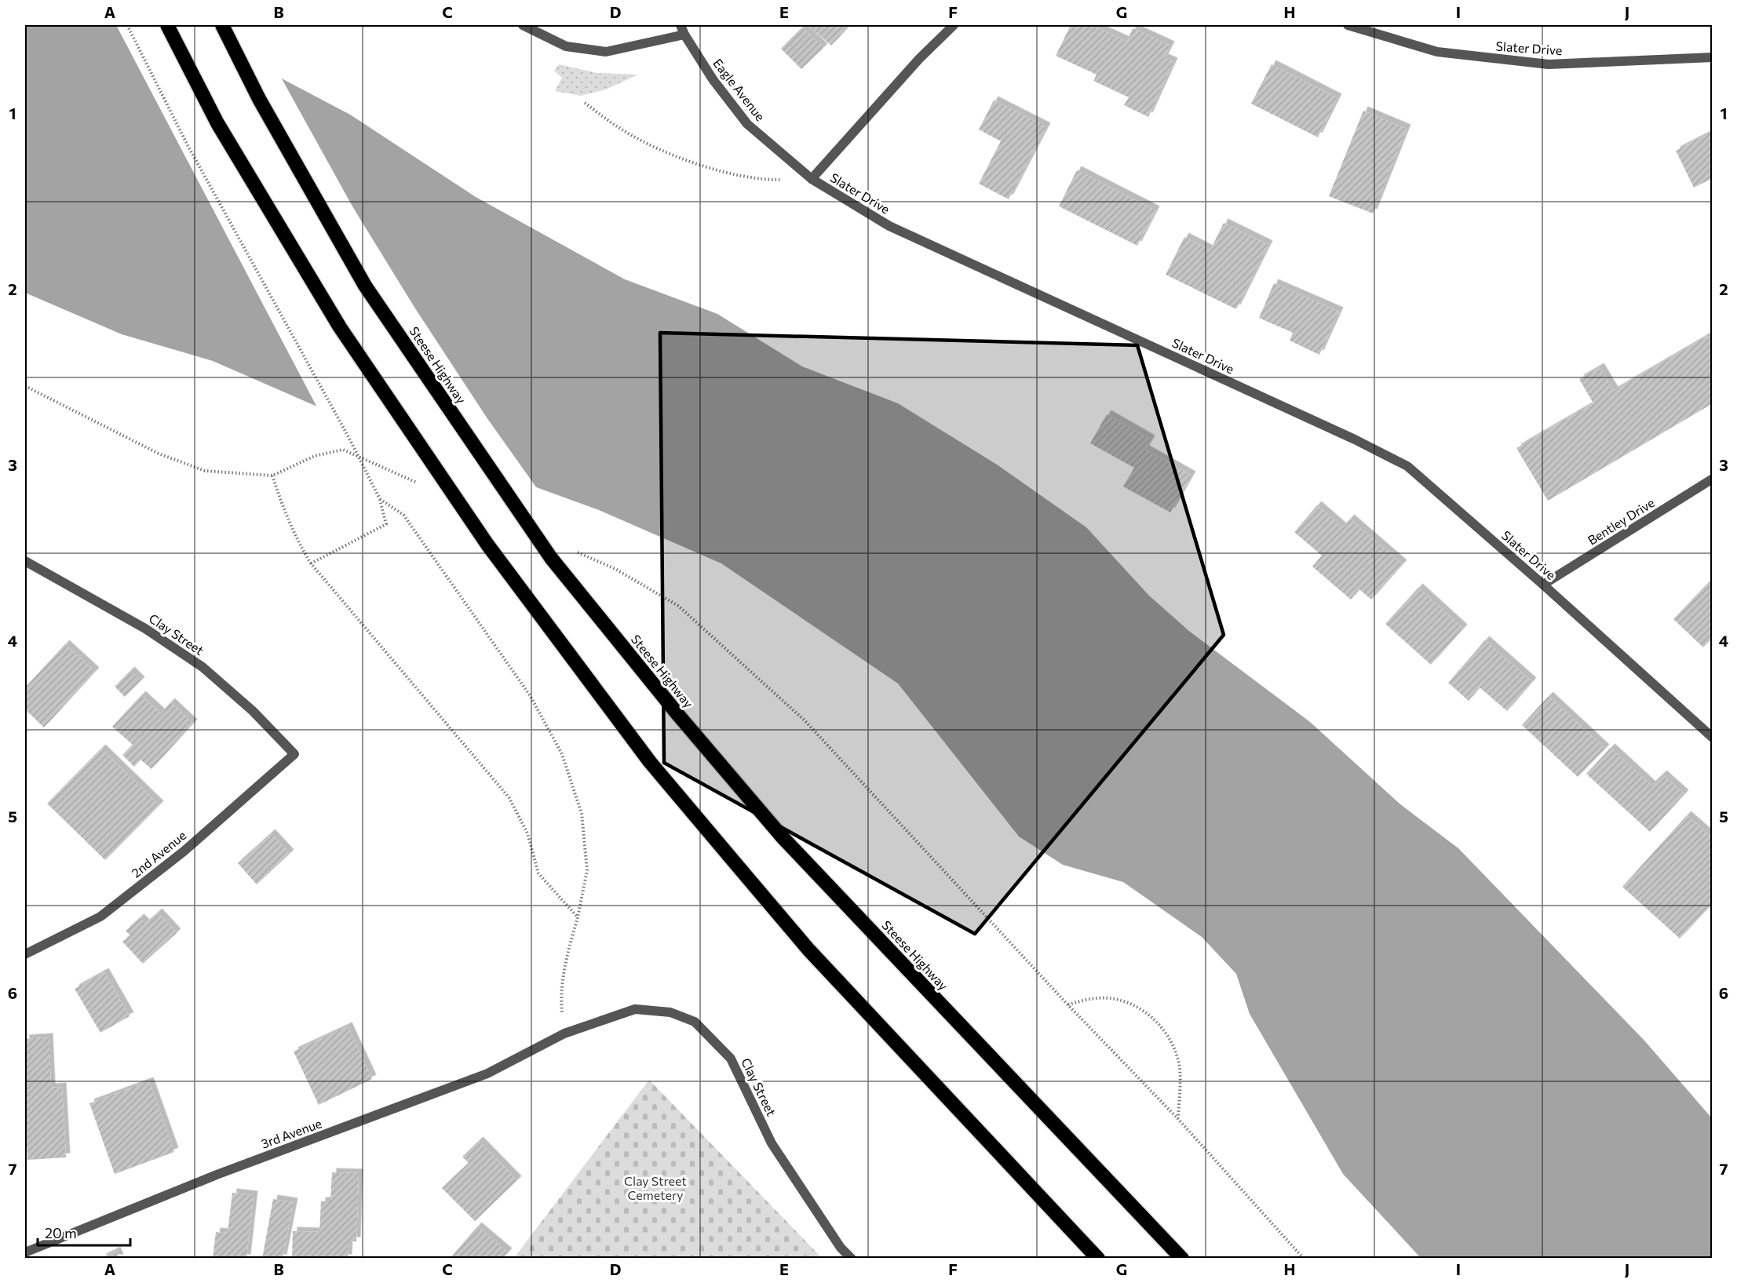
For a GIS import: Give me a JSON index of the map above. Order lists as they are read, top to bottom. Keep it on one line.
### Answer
{"streets":{"highway":["Steese Highway"],"street":["Slater Drive","Eagle Avenue","Bentley Drive","Clay Street","2nd Avenue","3rd Avenue"]},"crossings":[["Slater Drive","Eagle Avenue"],["Slater Drive","Bentley Drive"],["Clay Street","2nd Avenue"],["Clay Street","3rd Avenue"]],"parks":["Clay Street Cemetery"],"scale_bar":"20 m","grid":{"columns":["A","B","C","D","E","F","G","H","I","J"],"rows":["1","2","3","4","5","6","7"]}}
